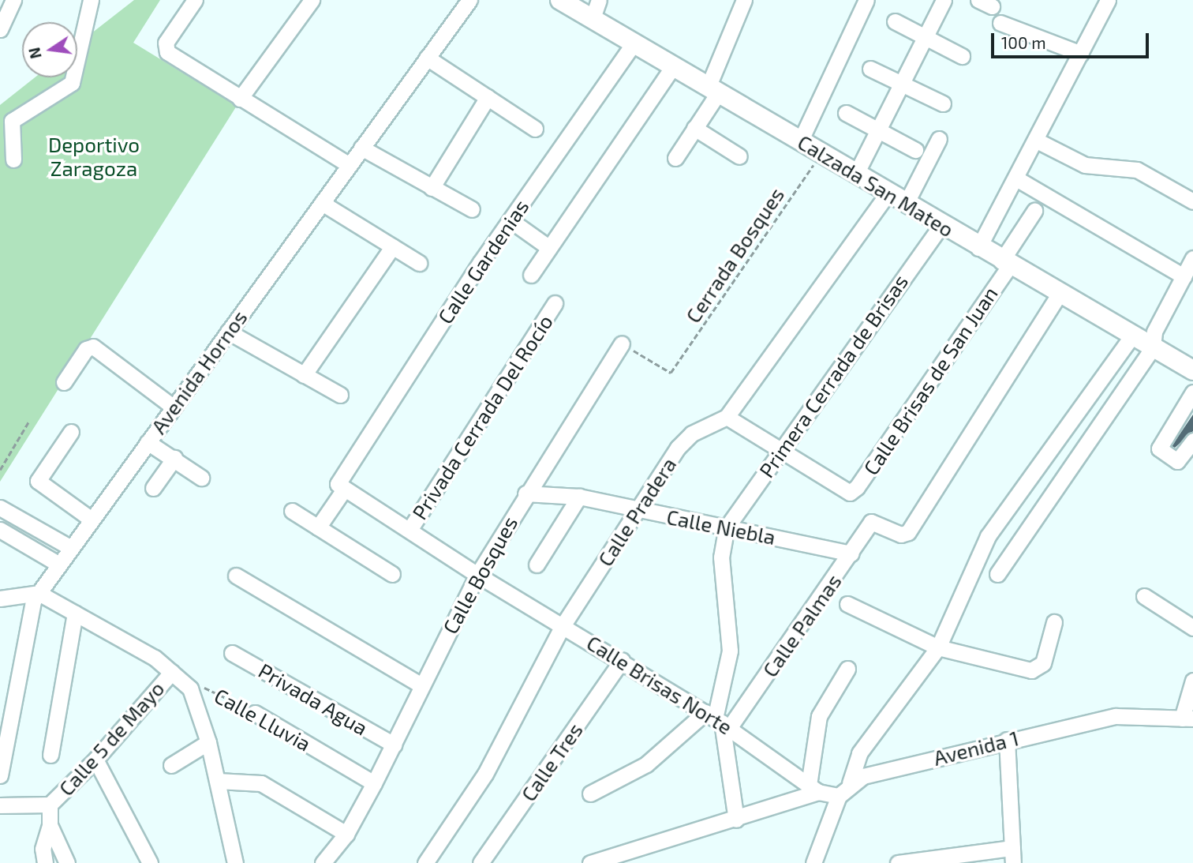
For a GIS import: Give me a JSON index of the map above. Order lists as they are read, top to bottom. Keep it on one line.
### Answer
{"streets":{"main road":["Calzada San Mateo"],"street":["Calle Gardenias","Avenida Hornos","Primera Cerrada de Brisas","Calle Brisas de San Juan","Privada Cerrada Del Rocío","Calle Pradera","Calle Niebla","Calle Bosques","Calle Palmas","Calle Brisas Norte","Privada Agua","Calle Lluvia","Calle 5 de Mayo","Avenida 1","Calle Tres"],"path":["Cerrada Bosques"]},"crossings":[["Calzada San Mateo","Cerrada Bosques"],["Calzada San Mateo","Calle Gardenias"],["Calzada San Mateo","Primera Cerrada de Brisas"],["Calzada San Mateo","Calle Brisas de San Juan"],["Calzada San Mateo","Calle Pradera"],["Calzada San Mateo","Calle Palmas"],["Cerrada Bosques","Calle Bosques"],["Calle Gardenias","Calle Brisas Norte"],["Avenida Hornos","Calle Lluvia"],["Primera Cerrada de Brisas","Calle Brisas de San Juan"],["Primera Cerrada de Brisas","Calle Niebla"],["Privada Cerrada Del Rocío","Calle Brisas Norte"],["Calle Pradera","Calle Niebla"],["Calle Pradera","Calle Brisas Norte"],["Calle Niebla","Calle Bosques"],["Calle Niebla","Calle Palmas"],["Calle Bosques","Calle Brisas Norte"],["Calle Bosques","Privada Agua"],["Calle Bosques","Calle Lluvia"],["Calle Palmas","Calle Brisas Norte"],["Calle Brisas Norte","Calle Tres"],["Calle Lluvia","Calle 5 de Mayo"]],"parks":["Deportivo Zaragoza"],"scale_bar":"100 m","north":"left"}
